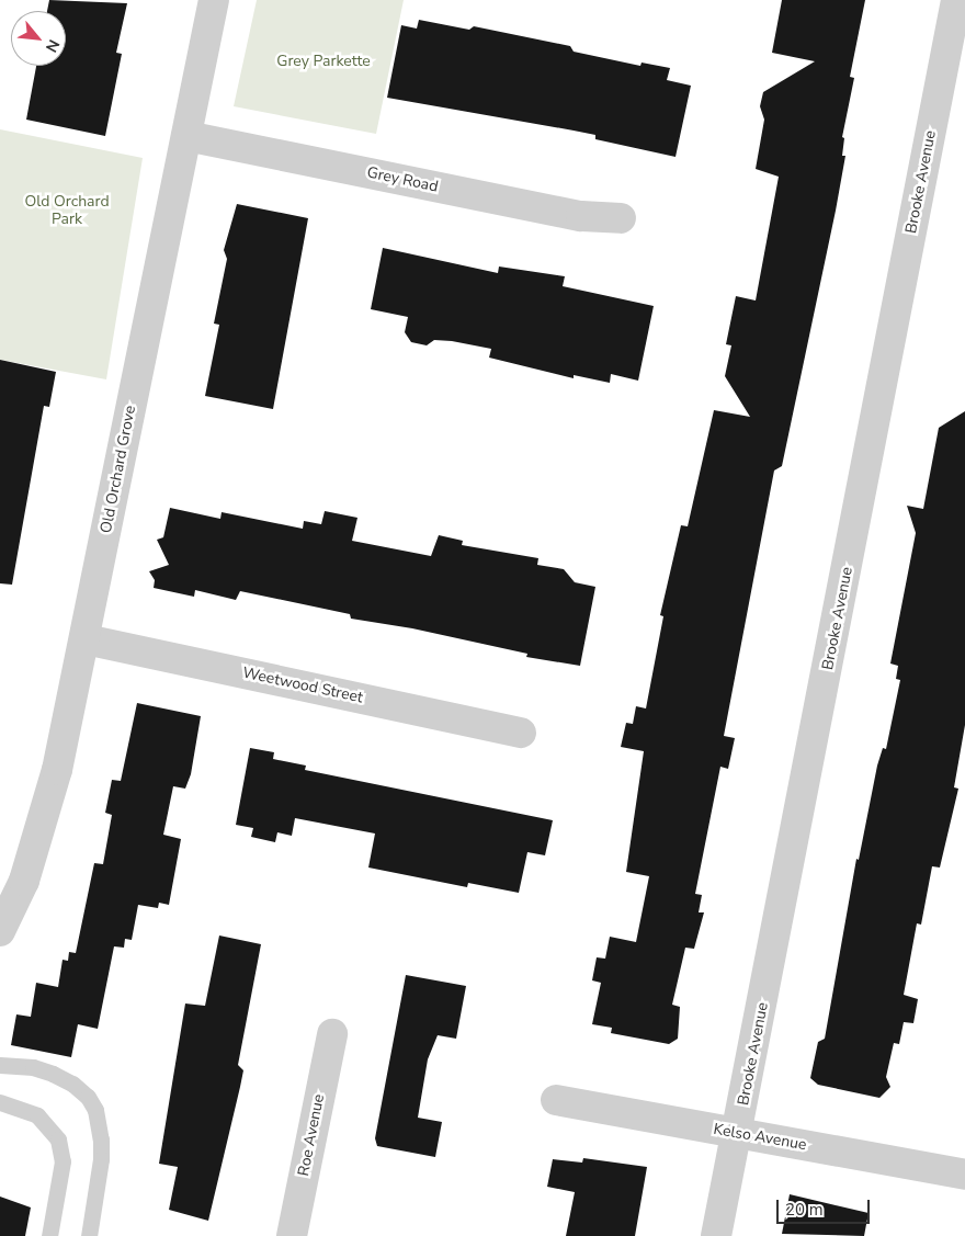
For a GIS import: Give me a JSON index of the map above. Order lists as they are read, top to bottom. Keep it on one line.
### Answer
{"streets":{"street":["Grey Road","Brooke Avenue","Old Orchard Grove","Weetwood Street","Roe Avenue","Kelso Avenue"]},"crossings":[["Grey Road","Old Orchard Grove"],["Brooke Avenue","Kelso Avenue"],["Old Orchard Grove","Weetwood Street"]],"parks":["Grey Parkette","Old Orchard Park"],"scale_bar":"20 m","north":"bottom right"}
